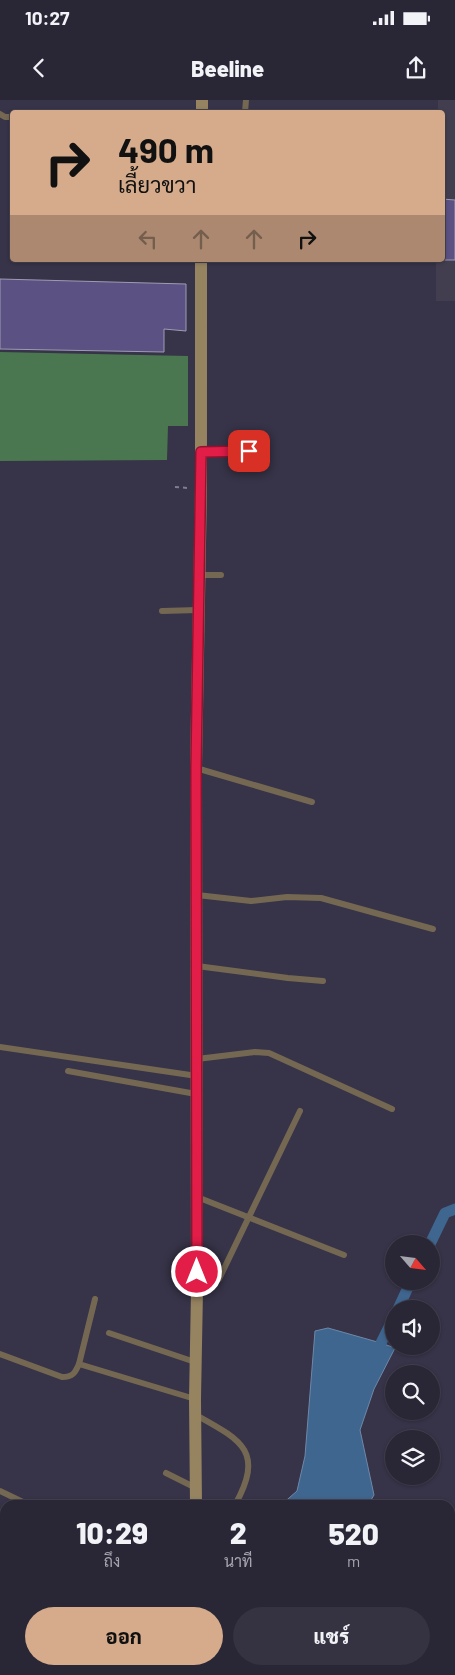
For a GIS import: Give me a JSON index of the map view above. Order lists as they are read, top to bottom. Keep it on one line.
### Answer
{"north":"bottom right","page":{"status":"10:27","header":"Beeline","turn":["490 m","เลี้ยวขวา"],"eta":["10:29","ถึง","2","นาที","520","m"],"buttons":["ออก","แชร์"]}}
